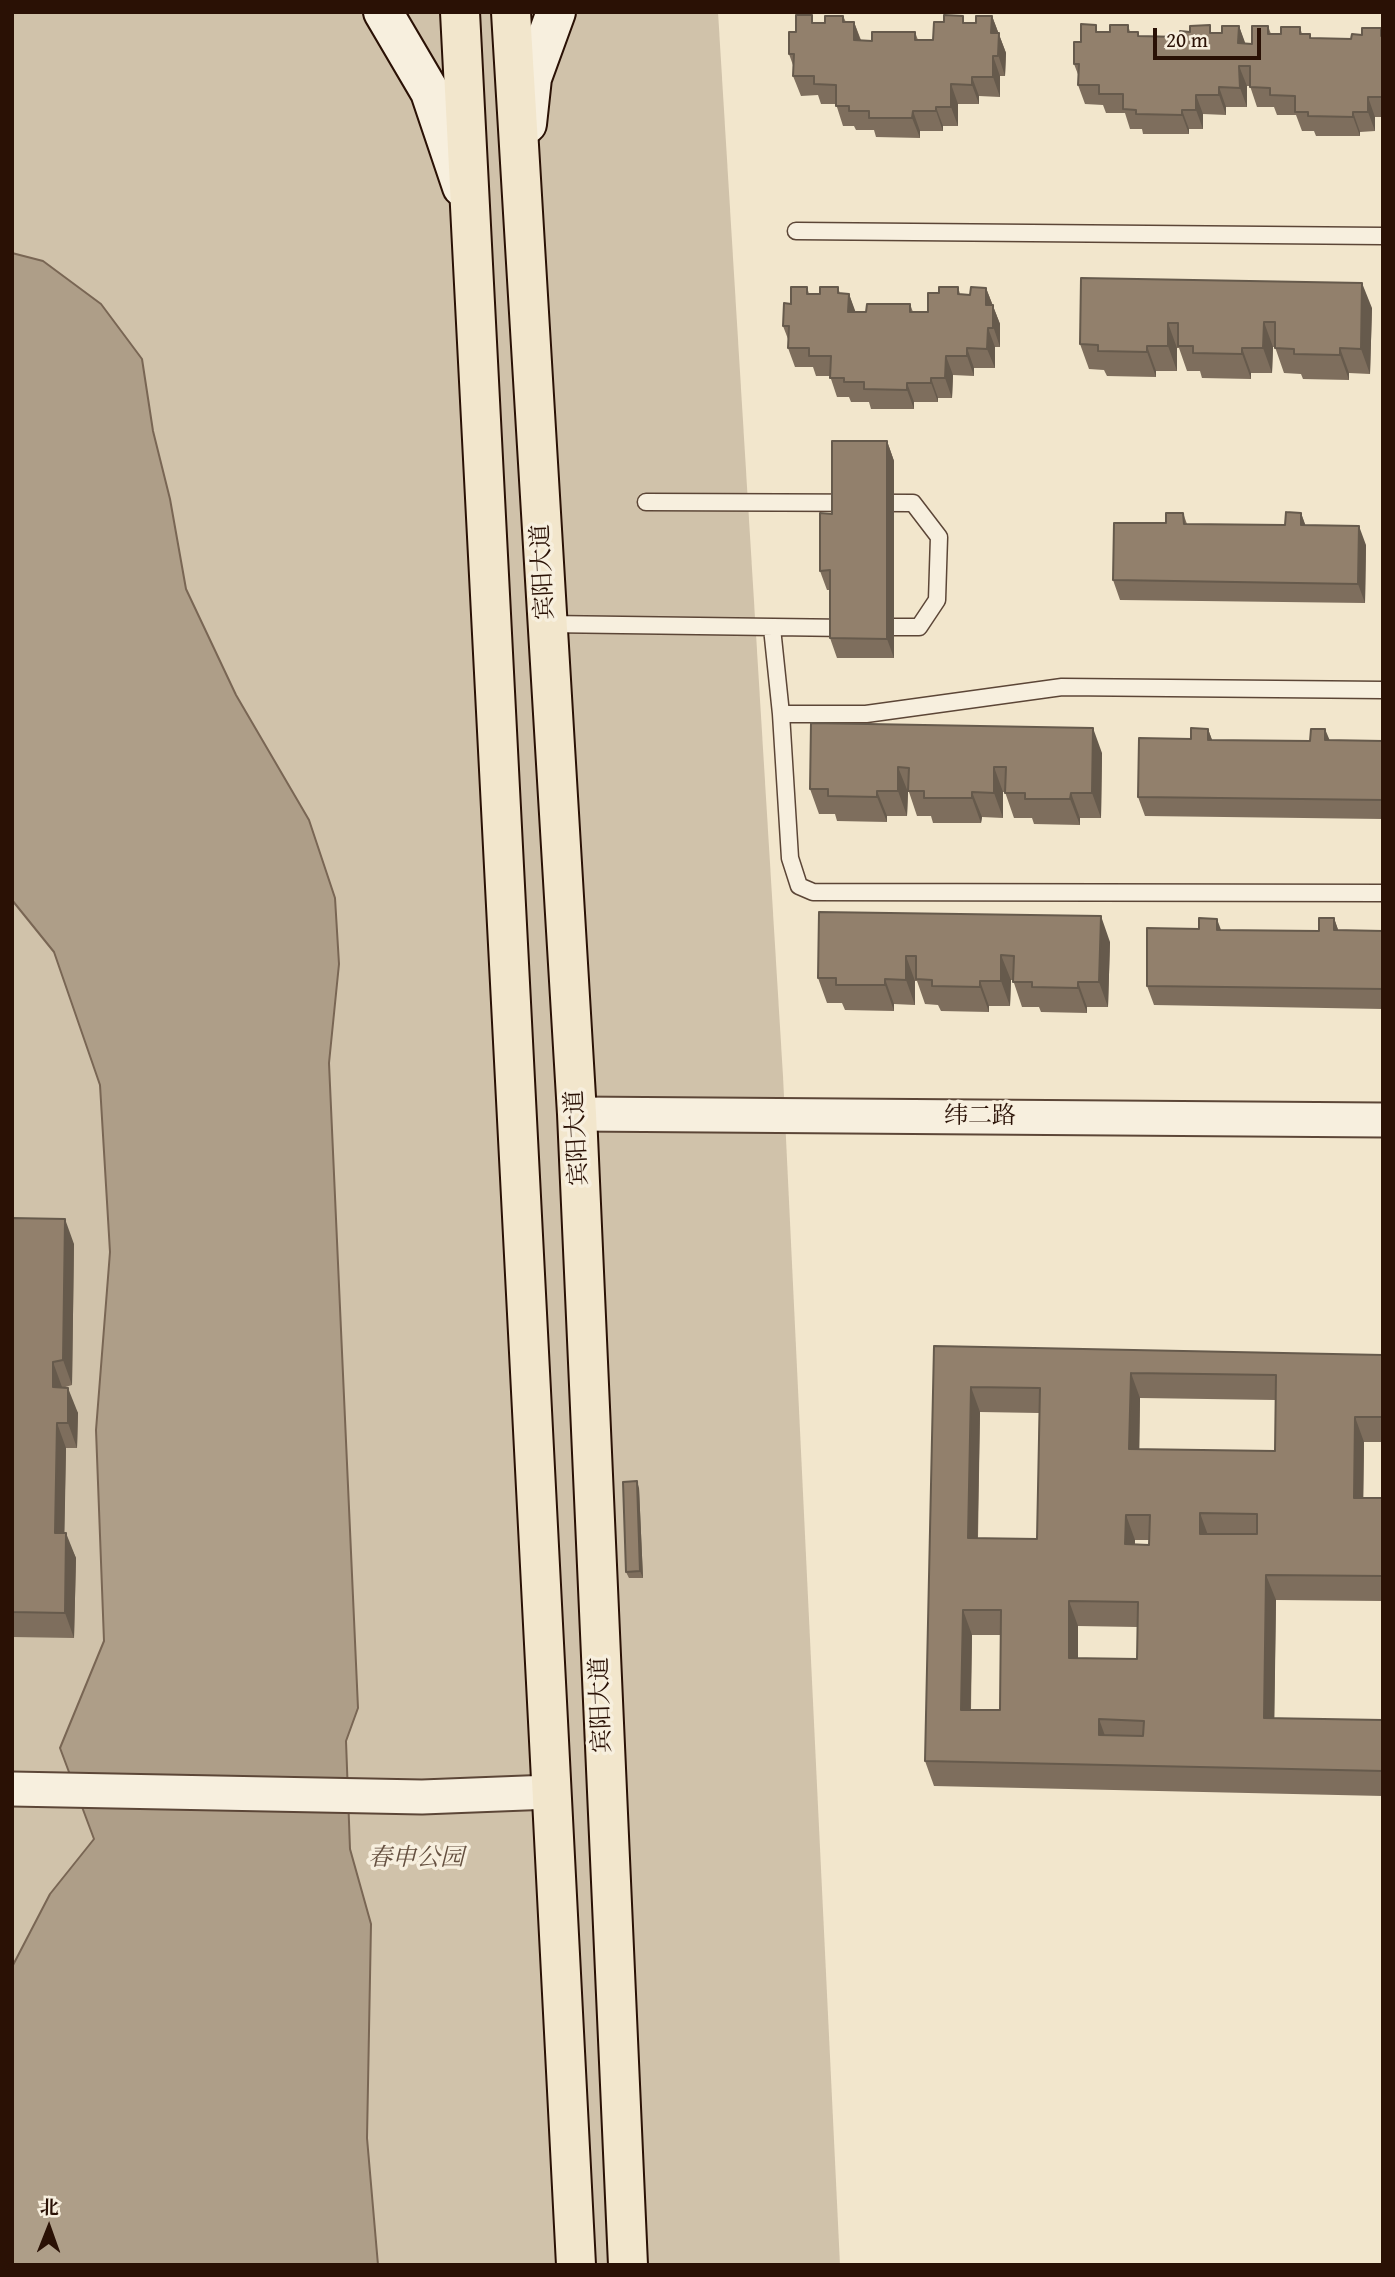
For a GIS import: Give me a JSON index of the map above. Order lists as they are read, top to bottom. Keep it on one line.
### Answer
{"streets":{"highway":["宾阳大道"],"street":["纬二路"]},"crossings":[["宾阳大道","纬二路"]],"parks":["春申公园"],"scale_bar":"20 m","north":"top"}
